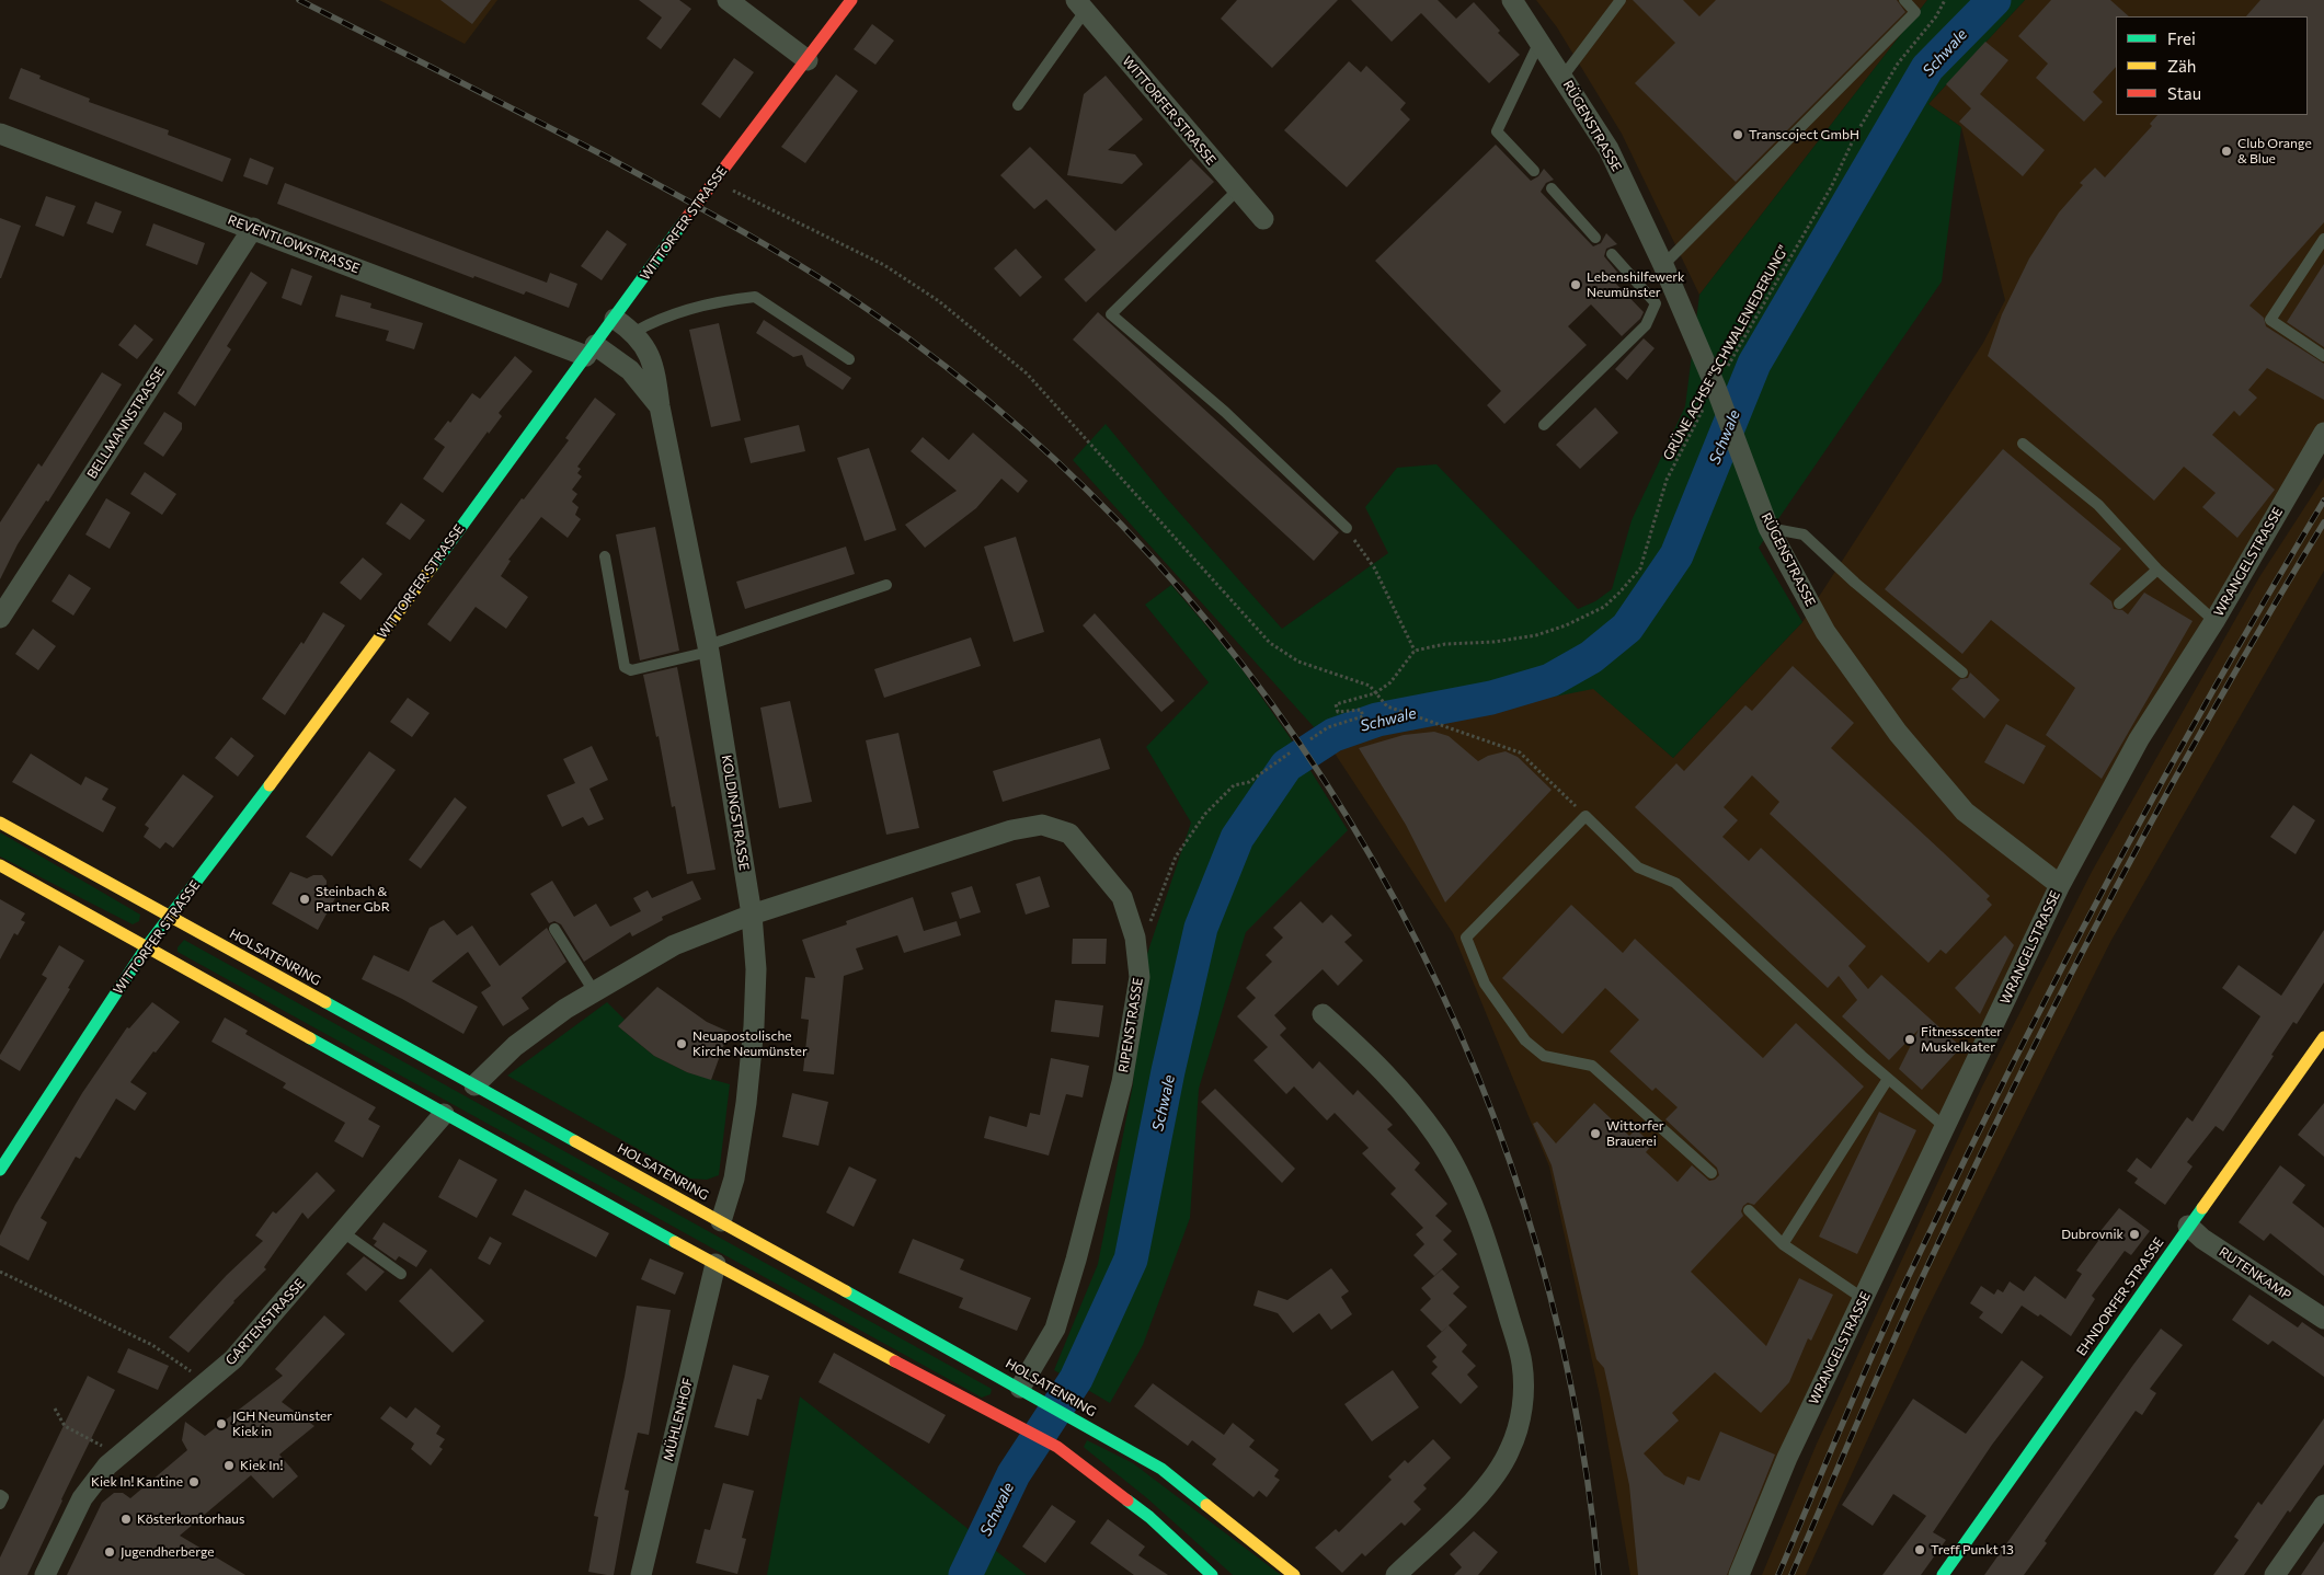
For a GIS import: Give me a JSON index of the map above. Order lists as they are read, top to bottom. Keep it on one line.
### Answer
{"streets":{"main road":["WITTORFER STRASSE","HOLSATENRING","EHNDORFER STRASSE"],"street":["RÜGENSTRASSE","REVENTLOWSTRASSE","BELLMANNSTRASSE","WRANGELSTRASSE","KOLDINGSTRASSE","RIPENSTRASSE","RUTENKAMP","GARTENSTRASSE","MÜHLENHOF"],"path":["GRÜNE ACHSE \"SCHWALENIEDERUNG\""]},"crossings":[["WITTORFER STRASSE","REVENTLOWSTRASSE"],["WITTORFER STRASSE","KOLDINGSTRASSE"],["WITTORFER STRASSE","HOLSATENRING"],["RÜGENSTRASSE","GRÜNE ACHSE \"SCHWALENIEDERUNG\""],["RÜGENSTRASSE","WRANGELSTRASSE"],["REVENTLOWSTRASSE","BELLMANNSTRASSE"],["REVENTLOWSTRASSE","KOLDINGSTRASSE"],["KOLDINGSTRASSE","HOLSATENRING"],["KOLDINGSTRASSE","RIPENSTRASSE"],["HOLSATENRING","RIPENSTRASSE"],["RUTENKAMP","EHNDORFER STRASSE"]],"water":["Schwale"],"places":["Transcoject GmbH","Club Orange & Blue","Lebenshilfewerk Neumünster","Steinbach & Partner GbR","Fitnesscenter Muskelkater","Neuapostolische Kirche Neumünster","Wittorfer Brauerei","Dubrovnik","JGH Neumünster Kiek in","Kiek In!","Kiek In! Kantine","Kösterkontorhaus","Treff Punkt 13","Jugendherberge"],"legend":["Frei","Zäh","Stau"]}
